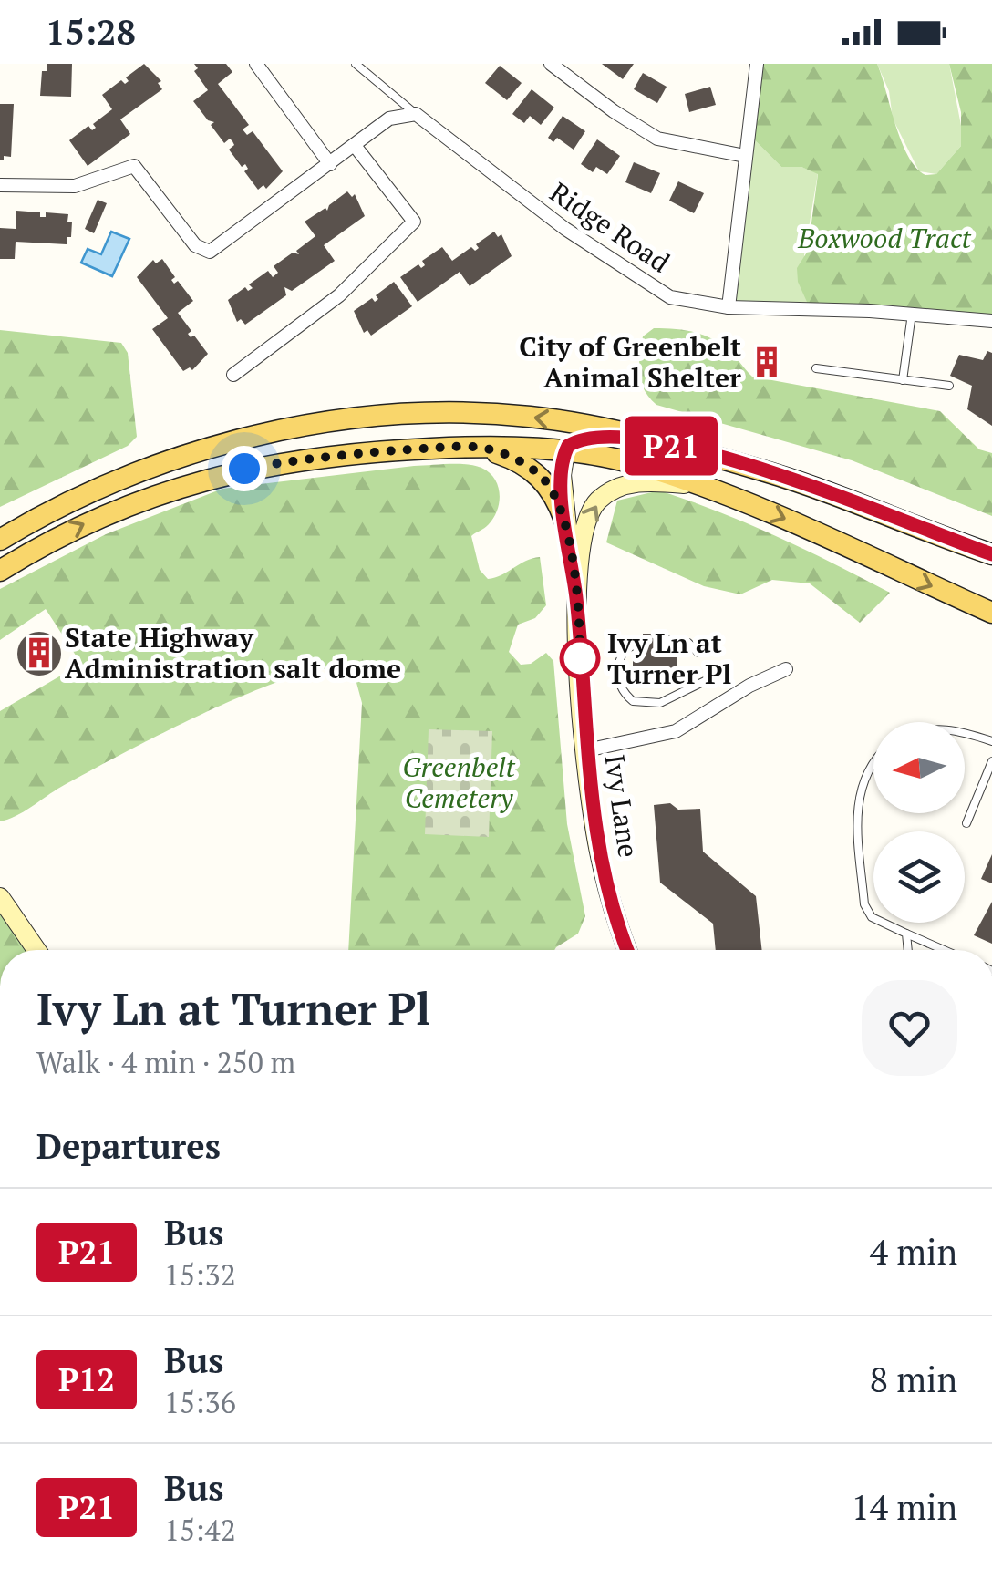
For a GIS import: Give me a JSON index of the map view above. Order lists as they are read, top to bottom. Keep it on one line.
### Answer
{"streets":{"street":["Ridge Road","Ivy Lane"]},"parks":["Boxwood Tract","Greenbelt Cemetery"],"places":{"building":["City of Greenbelt Animal Shelter","State Highway Administration salt dome"],"other":["Ivy Ln at Turner Pl"]},"lines":["bus line P21"],"north":"left","page":{"status":"15:28","on_map":"P21","heading":[["Ivy Ln at Turner Pl","Walk · 4 min · 250 m"],"Departures"],"list":[{"mark":"P21","name":"Bus","note":"15:32","value":"4 min"},{"mark":"P12","name":"Bus","note":"15:36","value":"8 min"},{"mark":"P21","name":"Bus","note":"15:42","value":"14 min"}]}}
